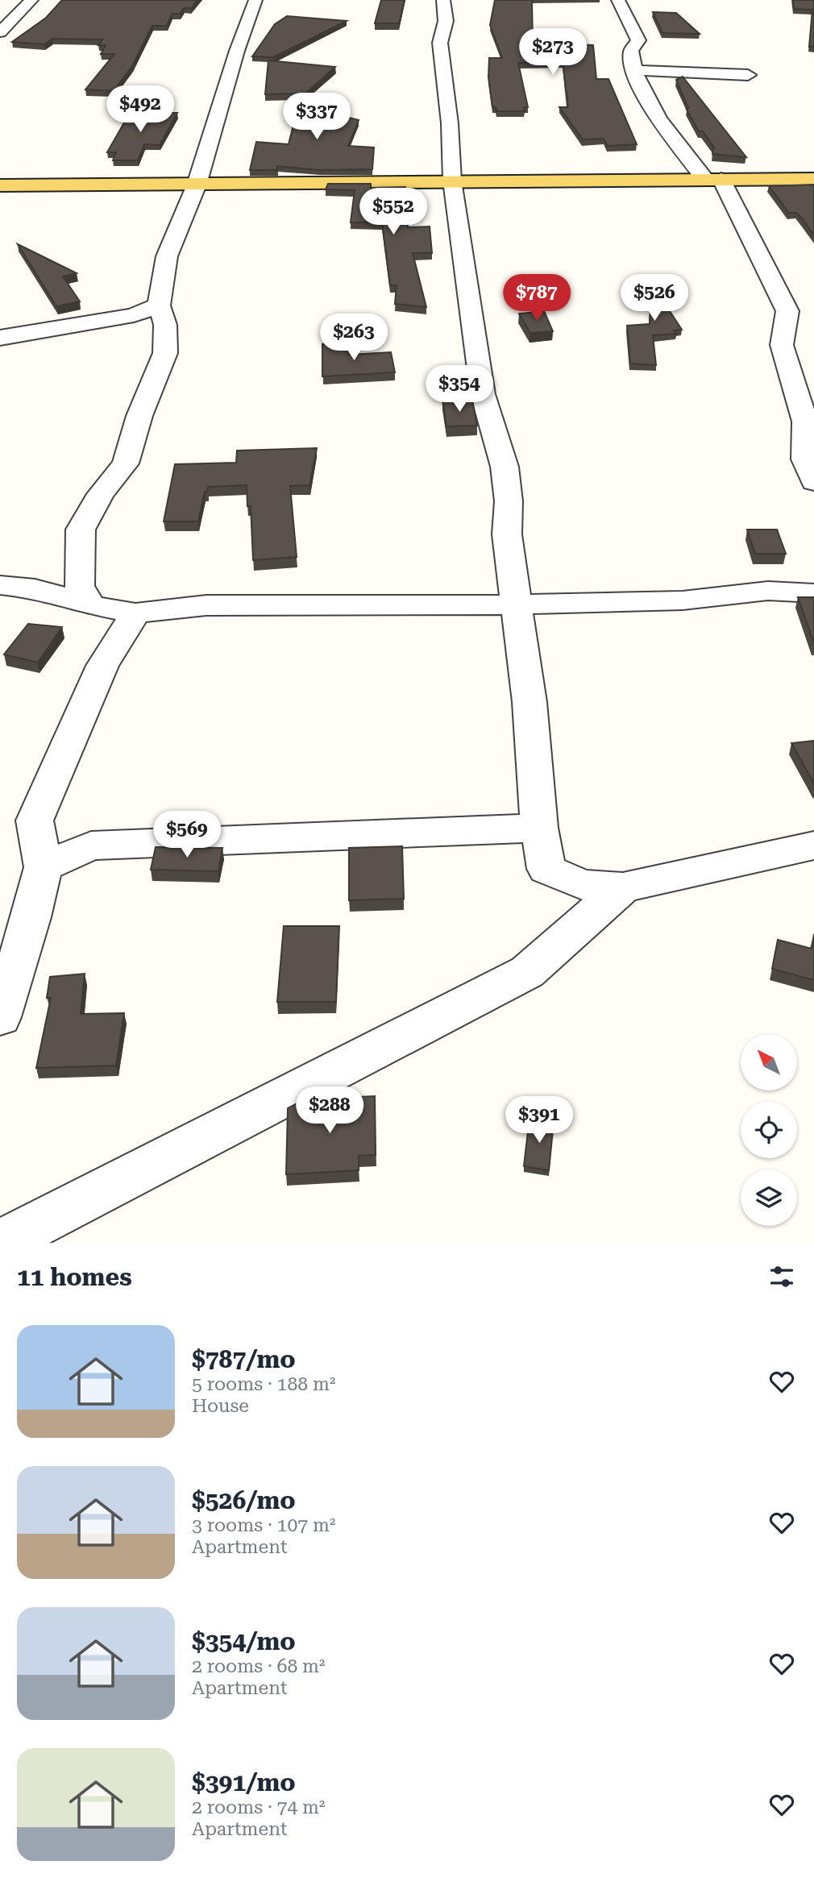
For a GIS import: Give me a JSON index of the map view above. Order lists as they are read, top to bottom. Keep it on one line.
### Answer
{"north":"top left","page":{"price":["$273","$492","$337","$552","$787","$526","$263","$354","$569","$288","$391"],"heading":"11 homes","list":[{"name":"$787/mo","note":"5 rooms · 188 m² · House"},{"name":"$526/mo","note":"3 rooms · 107 m² · Apartment"},{"name":"$354/mo","note":"2 rooms · 68 m² · Apartment"},{"name":"$391/mo","note":"2 rooms · 74 m² · Apartment"}]}}
